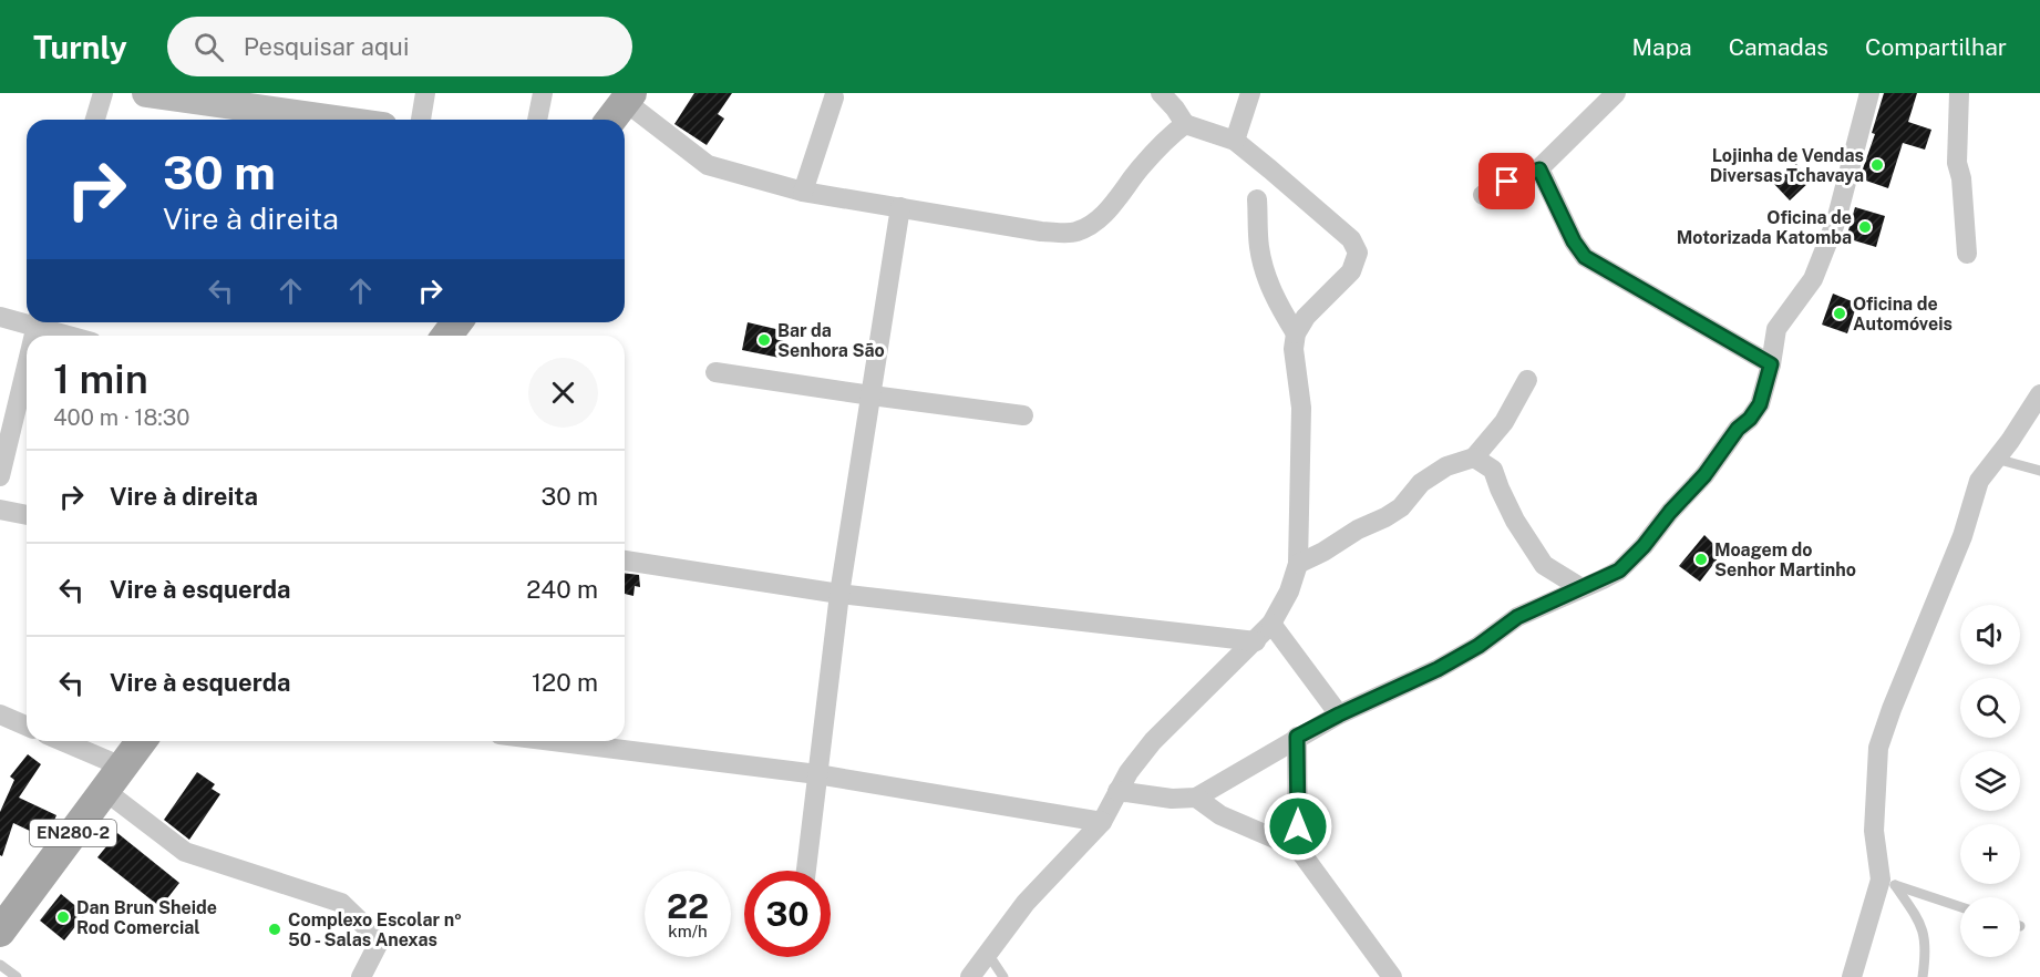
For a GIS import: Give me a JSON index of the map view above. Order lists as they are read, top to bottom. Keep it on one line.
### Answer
{"streets":{"main road":["EN280-2"]},"places":["Lojinha de Vendas Diversas Tchavaya","Oficina de Motorizada Katomba","Oficina de Automóveis","Bar da Senhora São","Moagem do Senhor Martinho","Dan Brun Sheide Rod Comercial","Complexo Escolar nº 50 - Salas Anexas"],"page":{"header":"Turnly","search":"Pesquisar aqui","nav":["Mapa","Camadas","Compartilhar"],"turn":["30 m","Vire à direita"],"heading":["1 min","400 m · 18:30"],"list":[{"name":"Vire à direita","value":"30 m"},{"name":"Vire à esquerda","value":"240 m"},{"name":"Vire à esquerda","value":"120 m"}],"map_buttons":["+","−"],"speed":"22 km/h","limit":"30"}}
